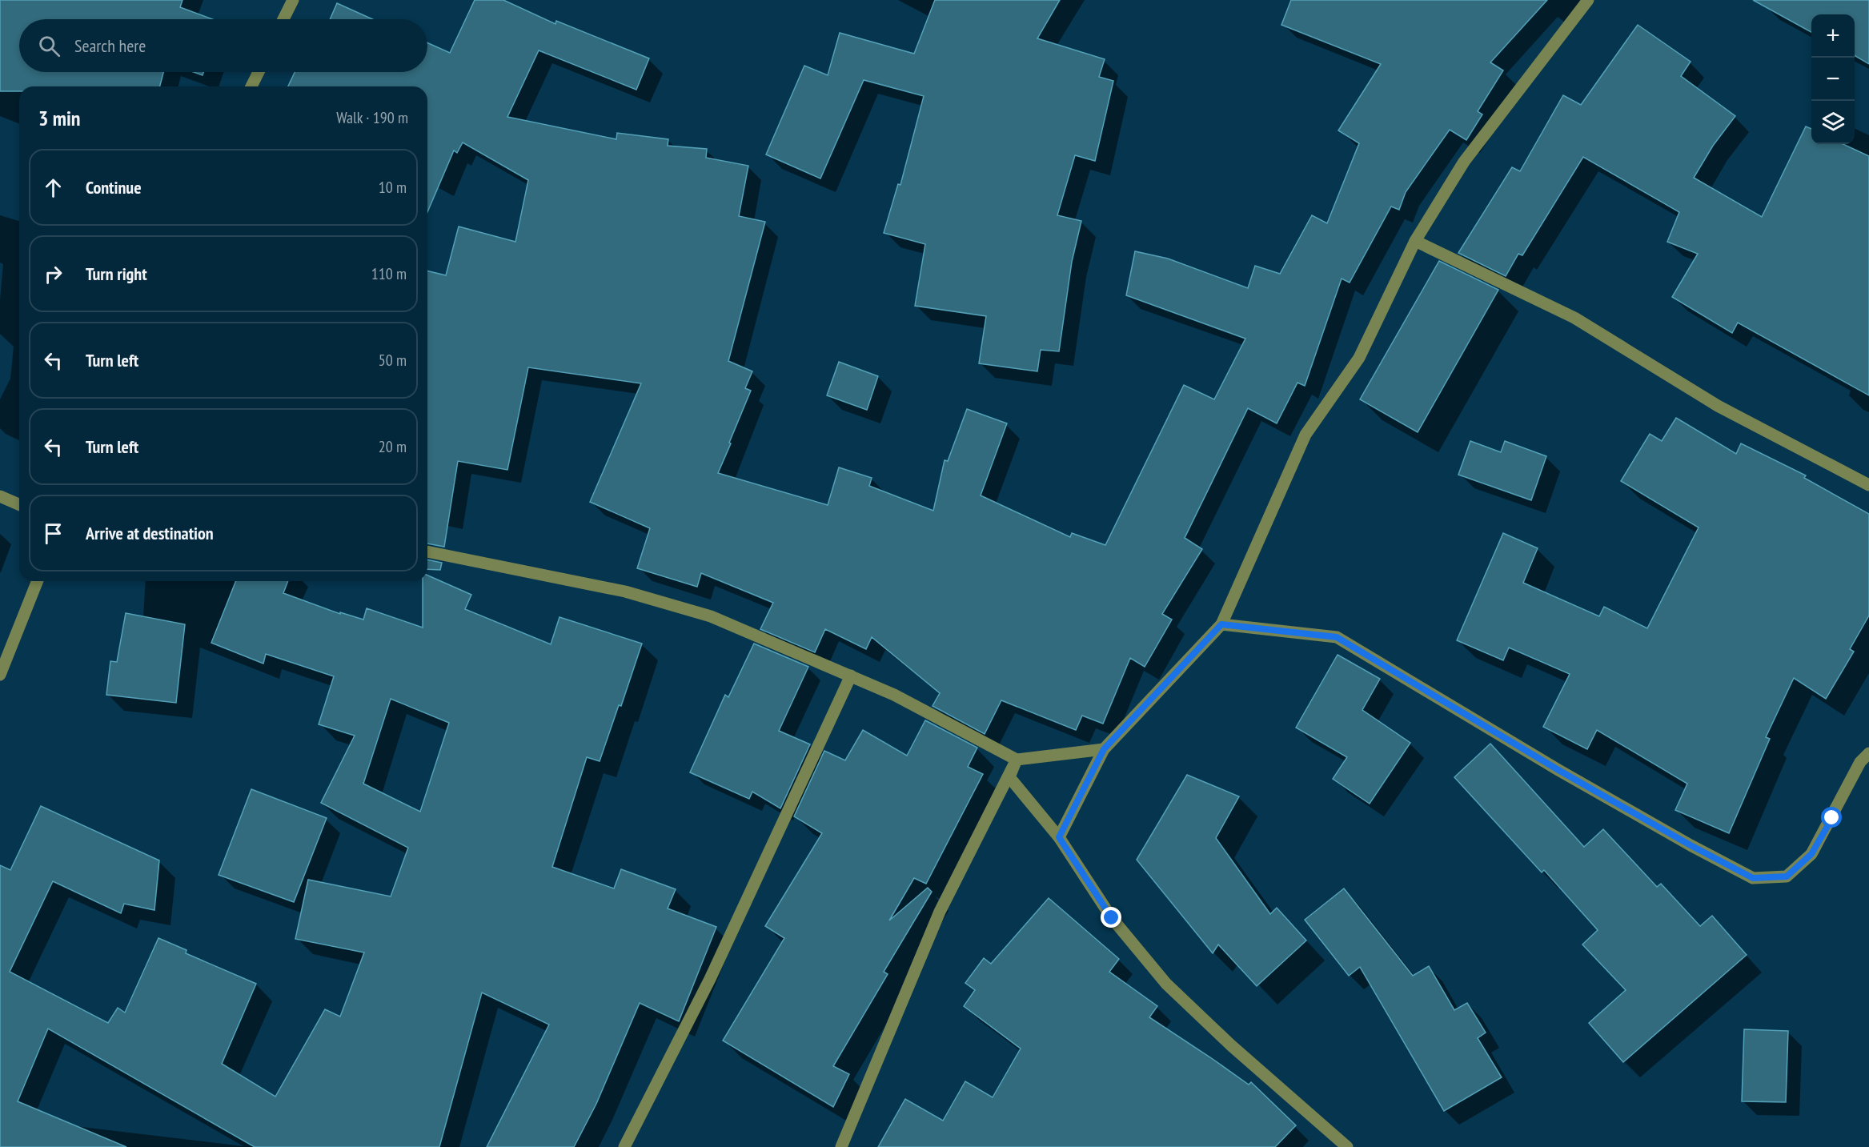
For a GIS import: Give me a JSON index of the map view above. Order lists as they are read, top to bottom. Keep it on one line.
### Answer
{"page":{"map_buttons":["+","−"],"search":"Search here","heading":["3 min","Walk · 190 m"],"list":[["Continue","10 m"],["Turn right","110 m"],["Turn left","50 m"],["Turn left","20 m"],"Arrive at destination"]}}
